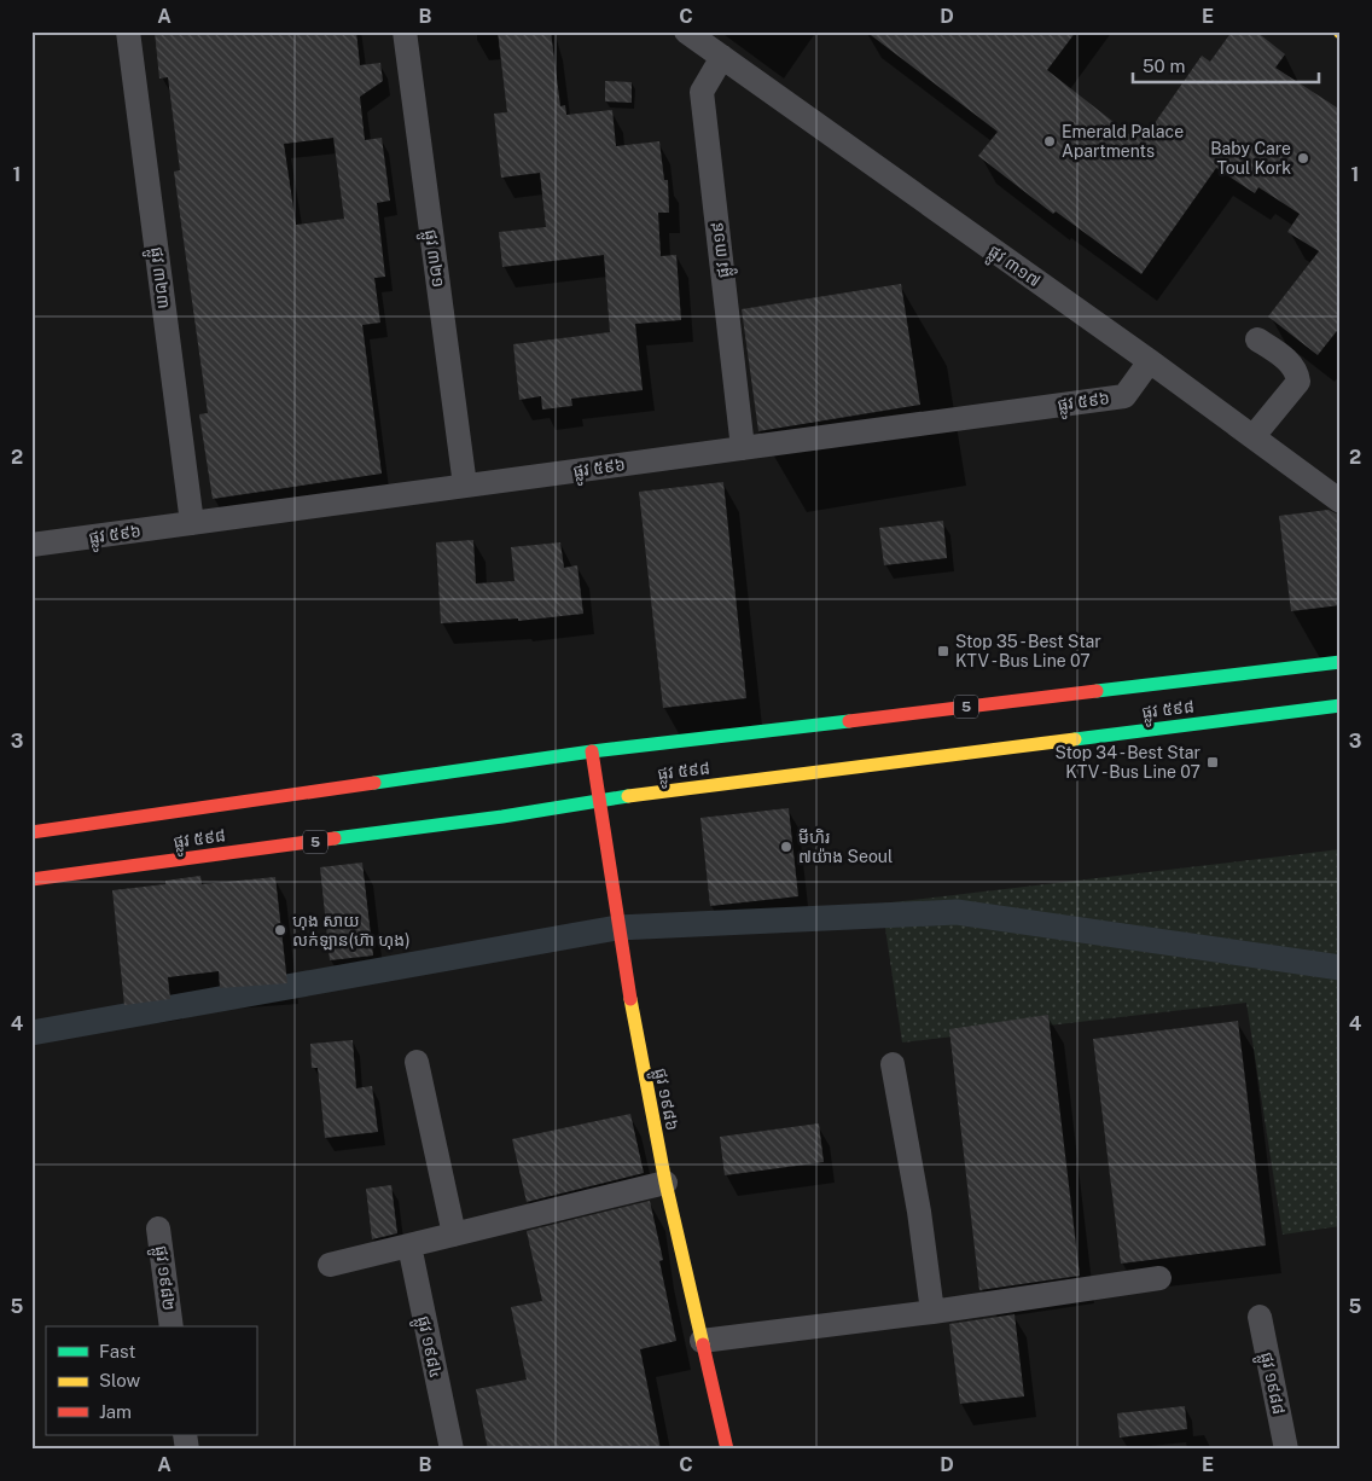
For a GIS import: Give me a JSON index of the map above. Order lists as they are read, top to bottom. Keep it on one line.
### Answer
{"streets":{"main road":["5","ផ្លូវ ៥៩៨","ផ្លូវ ១៩៨៦"],"street":["ផ្លូវ ៣១៩","ផ្លូវ ៣២១","ផ្លូវ ៣១៧","ផ្លូវ ៣២៣","ផ្លូវ ៥៩៦","ផ្លូវ ១៩៨២","ផ្លូវ ១៩៨៤","ផ្លូវ ១៩៨៨"]},"crossings":[["ផ្លូវ ៣១៩","ផ្លូវ ៣១៧"],["ផ្លូវ ៣១៩","ផ្លូវ ៥៩៦"],["ផ្លូវ ៣២១","ផ្លូវ ៥៩៦"],["ផ្លូវ ៣១៧","ផ្លូវ ៥៩៦"],["ផ្លូវ ៣២៣","ផ្លូវ ៥៩៦"],["ផ្លូវ ៥៩៨","ផ្លូវ ១៩៨៦"]],"places":{"other":["Emerald Palace Apartments","Baby Care Toul Kork","មីហិរ ៧យ៉ាង Seoul","ហុង សាយ លក់ឡាន(ហ៊ា ហុង)"],"transit":["Stop 35 - Best Star KTV - Bus Line 07","Stop 34 - Best Star KTV - Bus Line 07"]},"legend":["Fast","Slow","Jam"],"scale_bar":"50 m","grid":{"columns":["A","B","C","D","E"],"rows":["1","2","3","4","5"]}}
